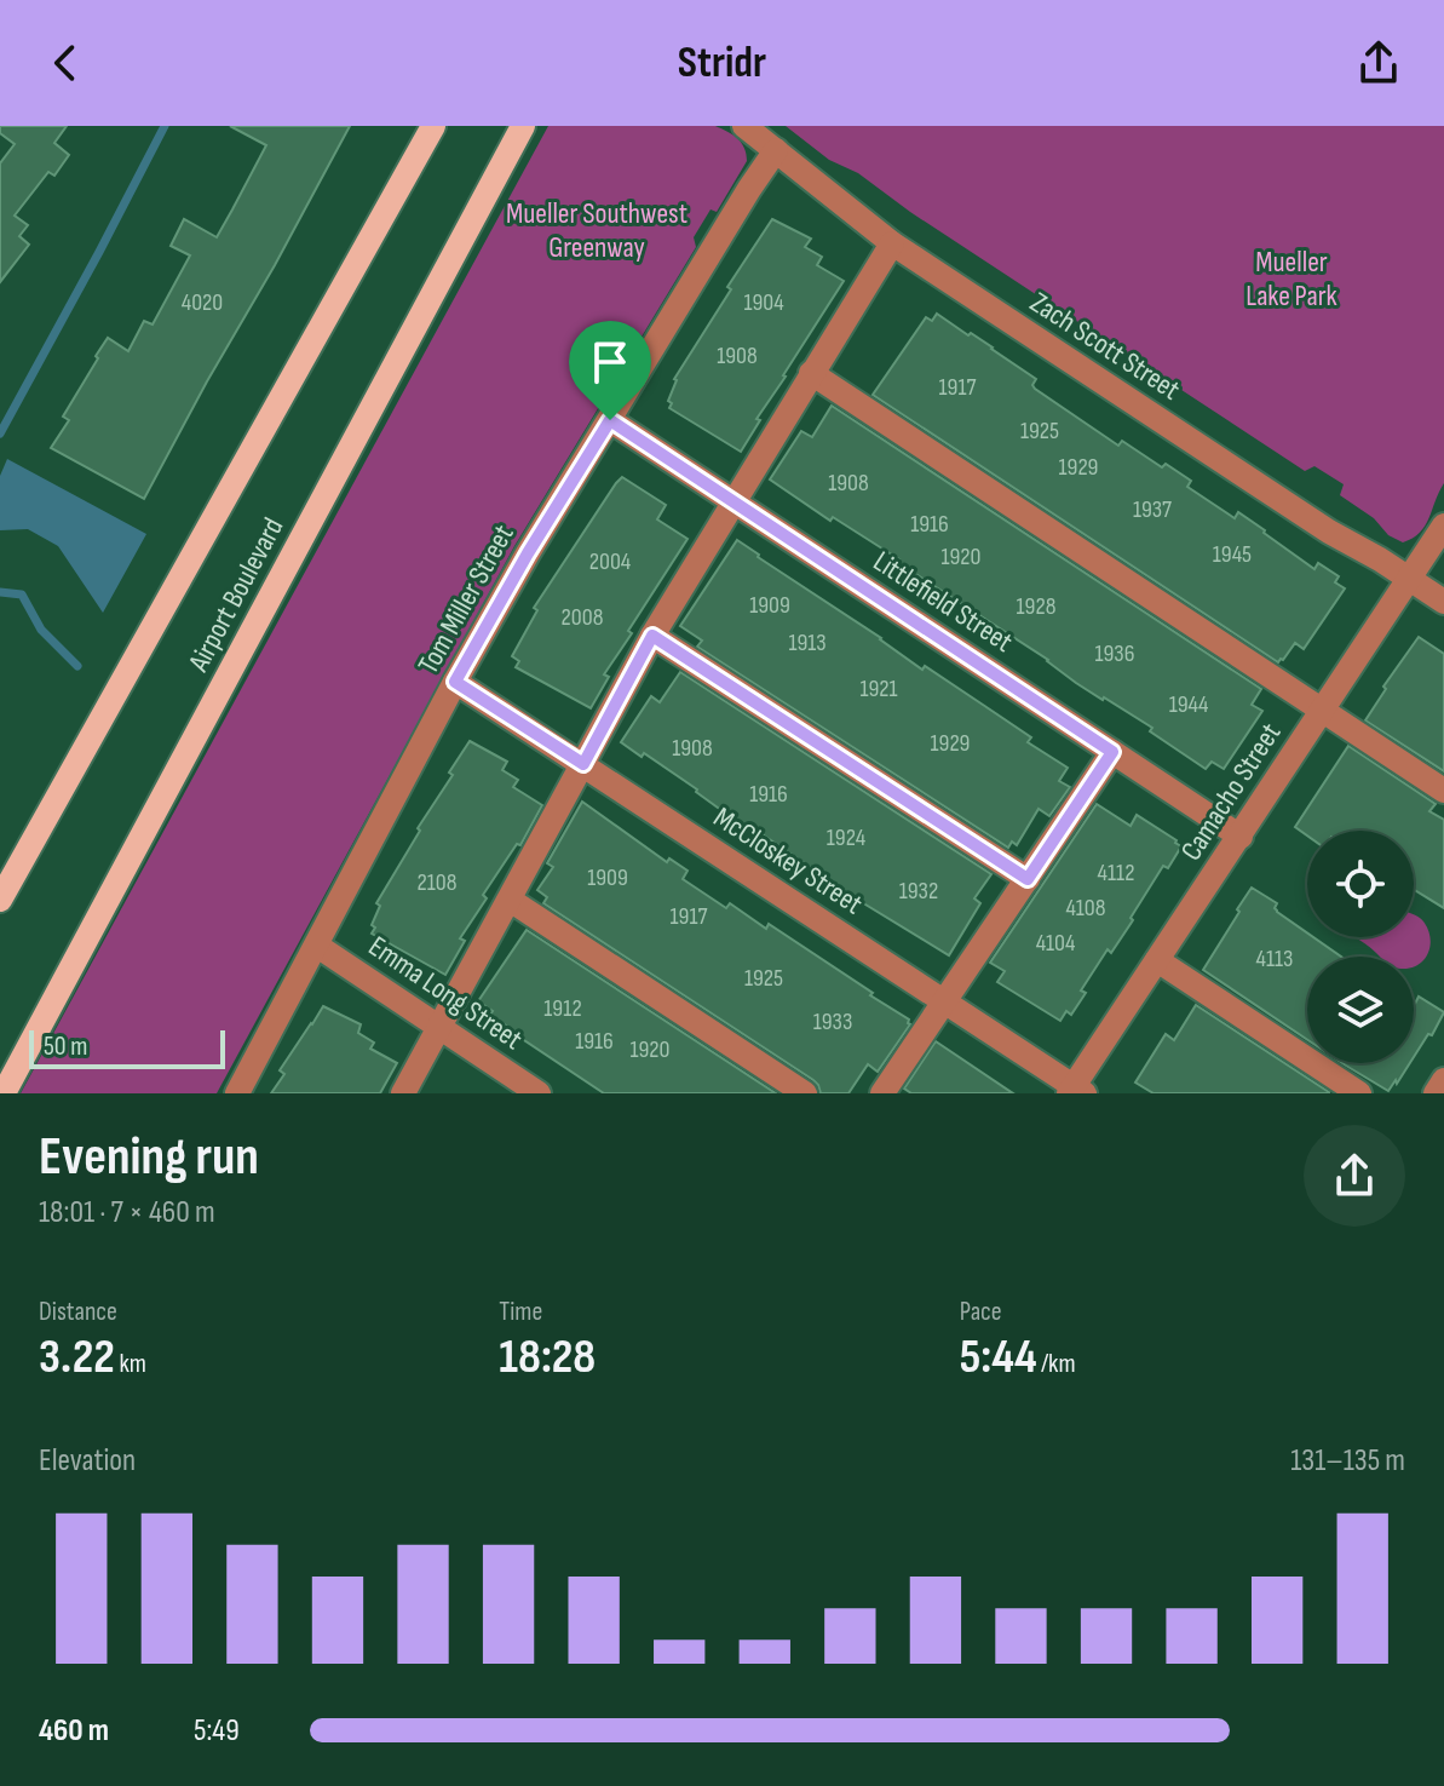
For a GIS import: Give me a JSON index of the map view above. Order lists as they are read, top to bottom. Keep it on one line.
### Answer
{"streets":{"main road":["Airport Boulevard"],"street":["Zach Scott Street","Tom Miller Street","Littlefield Street","Camacho Street","McCloskey Street","Emma Long Street"]},"crossings":[["Zach Scott Street","Tom Miller Street"],["Zach Scott Street","Camacho Street"],["Tom Miller Street","Littlefield Street"],["Tom Miller Street","McCloskey Street"],["Tom Miller Street","Emma Long Street"],["Littlefield Street","Camacho Street"],["Camacho Street","McCloskey Street"]],"parks":["Mueller Southwest Greenway","Mueller Lake Park"],"house_numbers":["4020","1904","1908","1917","1925","1929","1908","1937","1916","1945","1920","2004","1909","1928","2008","1913","1936","1921","1944","1929","1908","1916","1924","4112","1909","2108","1932","4108","1917","4104","4113","1925","1912","1933","1916","1920"],"scale_bar":"50 m","page":{"header":"Stridr","scale":"50 m","heading":["Evening run","18:01 · 7 × 460 m"],"stats":[["Distance","3.22 km"],["Time","18:28"],["Pace","5:44 /km"]],"chart":["Elevation","131–135 m"],"list":[{"name":"460 m","note":"5:49"}]}}
